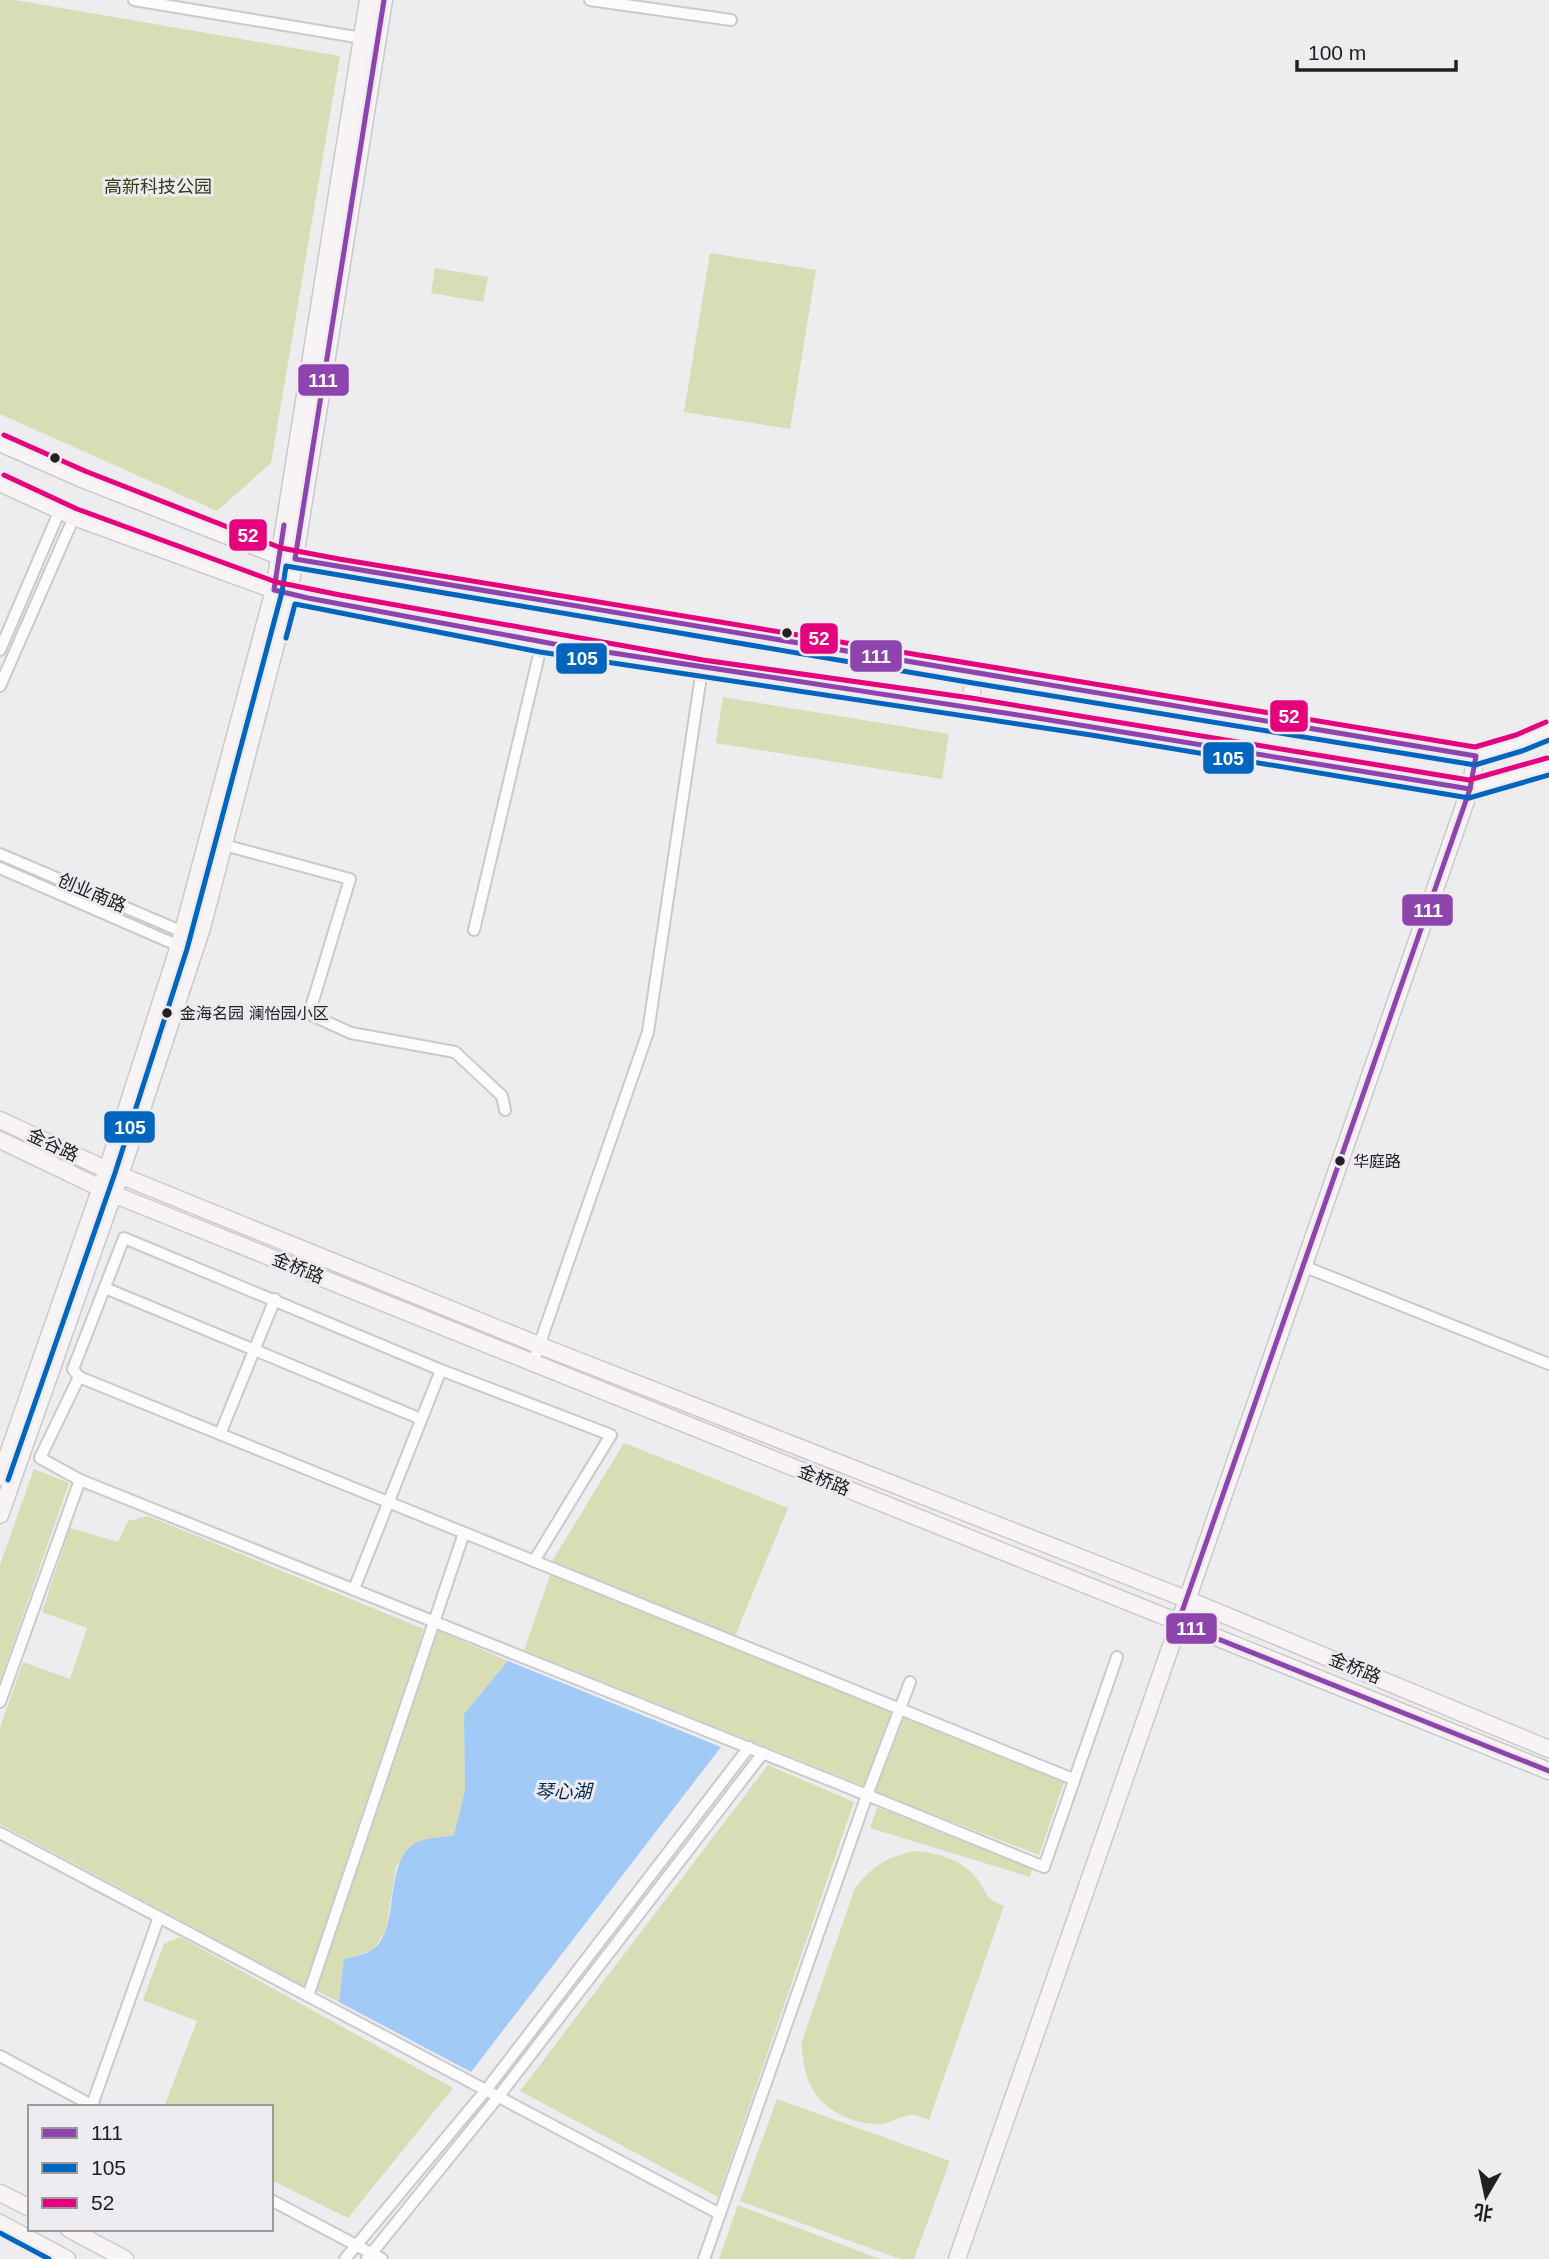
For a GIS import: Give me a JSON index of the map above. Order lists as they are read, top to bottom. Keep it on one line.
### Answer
{"streets":{"street":["创业南路","金谷路","金桥路"]},"crossings":[["金谷路","金桥路"]],"water":["琴心湖"],"parks":["高新科技公园"],"places":["金海名园 澜怡园小区","华庭路"],"lines":["transit line 111","transit line 52","transit line 105"],"legend":["111","105","52"],"scale_bar":"100 m","north":"bottom"}
